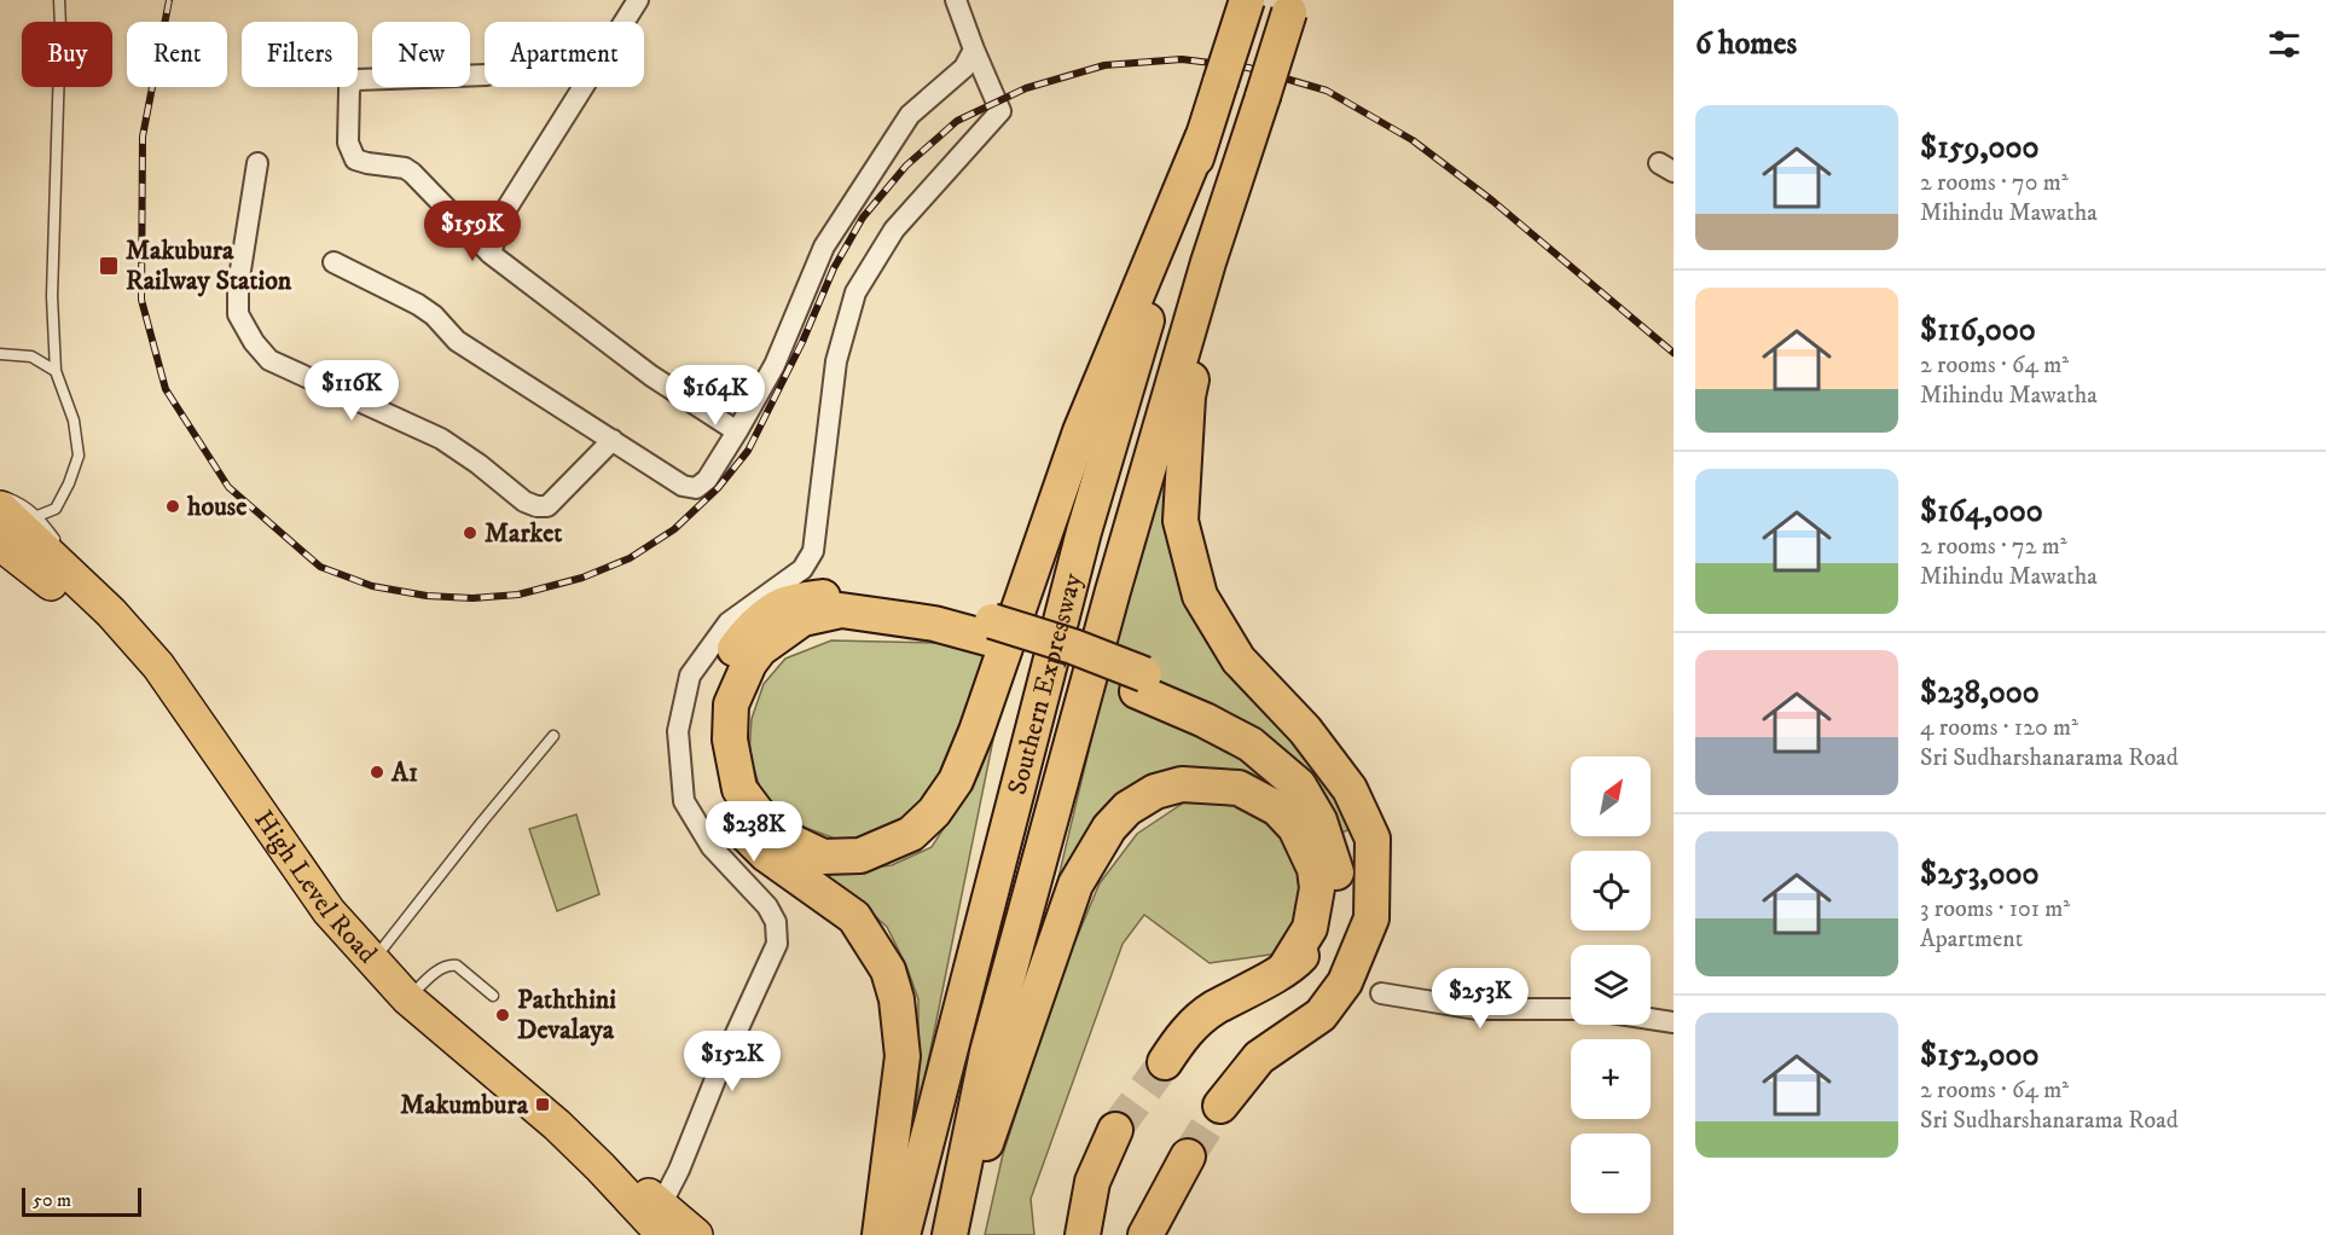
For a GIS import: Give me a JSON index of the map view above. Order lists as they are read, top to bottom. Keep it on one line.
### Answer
{"streets":{"highway":["Southern Expressway","High Level Road"]},"places":{"transit":["Makubura Railway Station","Makumbura"],"other":["house","Market","A1","Paththini Devalaya"]},"scale_bar":"50 m","north":"top right","page":{"heading":"6 homes","chip":["Buy","Rent","Filters","New","Apartment"],"list":[{"name":"$159,000","note":"2 rooms · 70 m² · Mihindu Mawatha"},{"name":"$116,000","note":"2 rooms · 64 m² · Mihindu Mawatha"},{"name":"$164,000","note":"2 rooms · 72 m² · Mihindu Mawatha"},{"name":"$238,000","note":"4 rooms · 120 m² · Sri Sudharshanarama Road"},{"name":"$253,000","note":"3 rooms · 101 m² · Apartment"},{"name":"$152,000","note":"2 rooms · 64 m² · Sri Sudharshanarama Road"}],"price":["$159K","$116K","$164K","$238K","$253K","$152K"],"map_buttons":["+","−"],"scale":"50 m"}}
